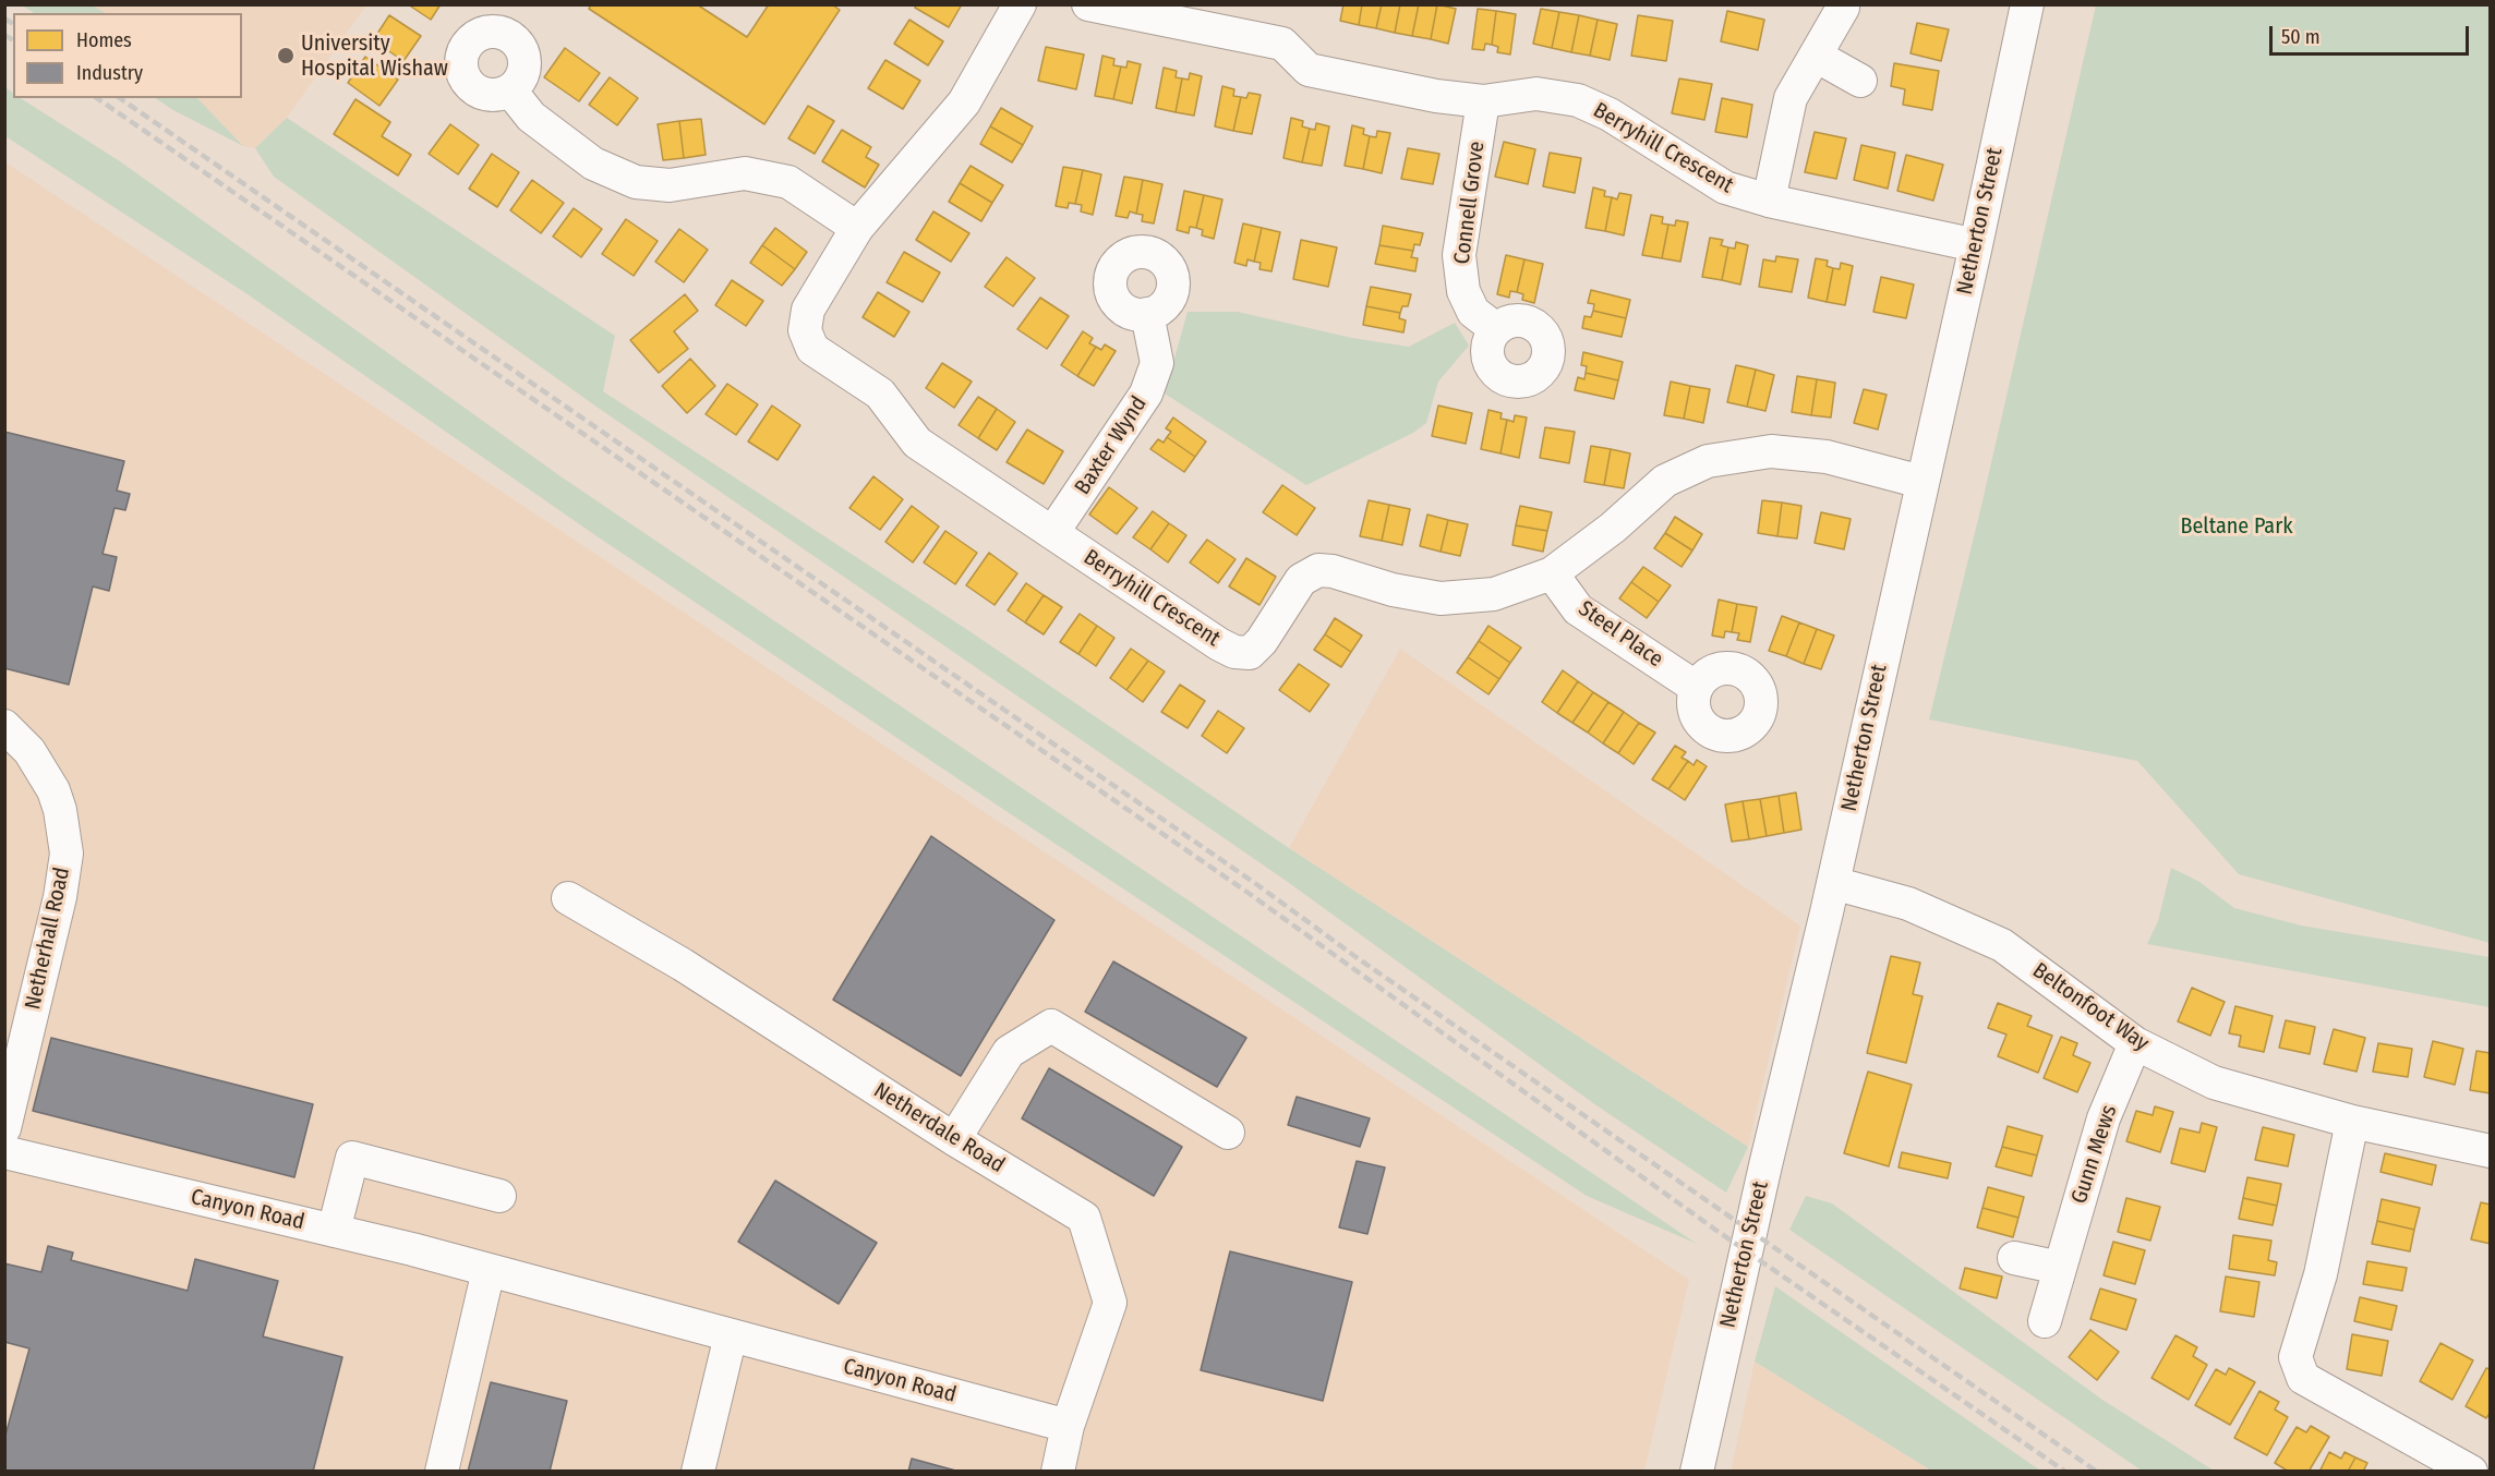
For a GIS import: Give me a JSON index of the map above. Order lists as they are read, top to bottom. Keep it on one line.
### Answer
{"streets":{"street":["Berryhill Crescent","Connell Grove","Netherton Street","Baxter Wynd","Steel Place","Netherhall Road","Beltonfoot Way","Netherdale Road","Gunn Mews","Canyon Road"]},"crossings":[["Berryhill Crescent","Connell Grove"],["Berryhill Crescent","Netherton Street"],["Berryhill Crescent","Baxter Wynd"],["Berryhill Crescent","Steel Place"],["Netherton Street","Beltonfoot Way"],["Beltonfoot Way","Gunn Mews"],["Netherdale Road","Canyon Road"]],"parks":["Beltane Park"],"places":["University Hospital Wishaw"],"legend":["Homes","Industry"],"scale_bar":"50 m"}
